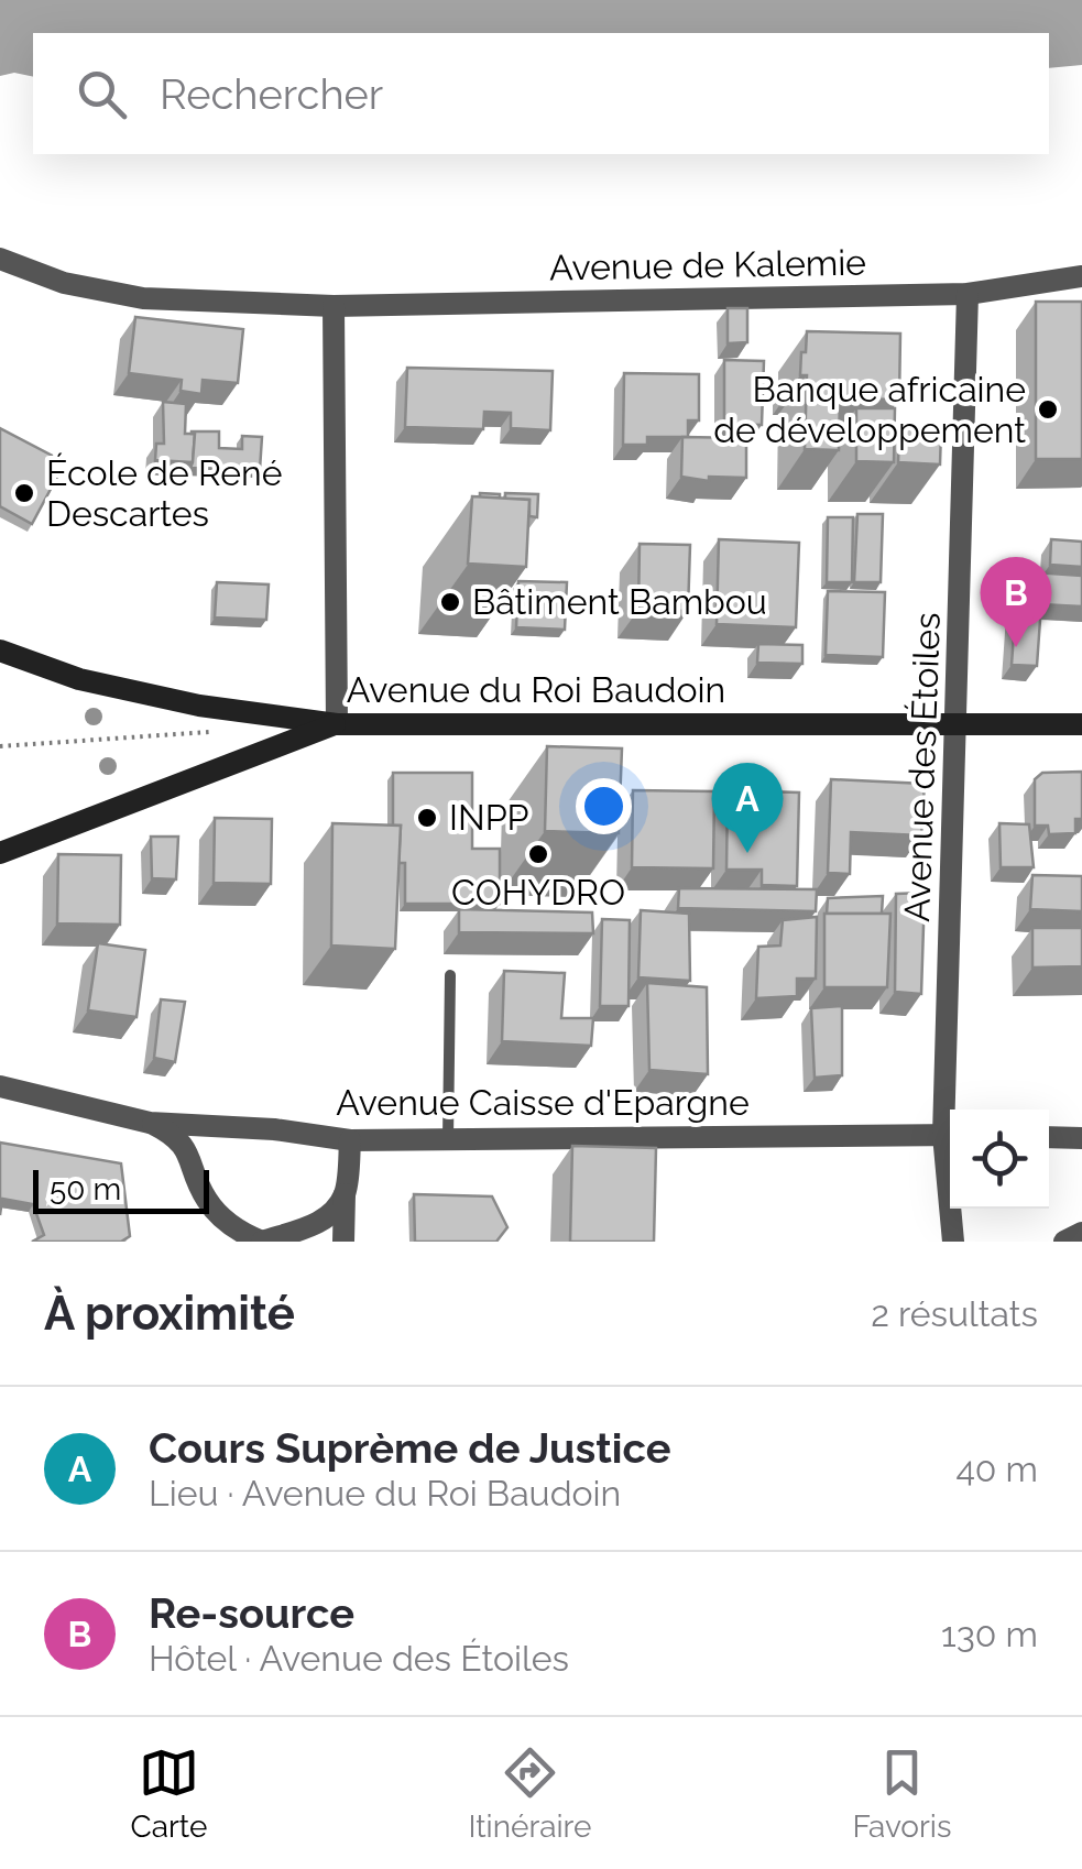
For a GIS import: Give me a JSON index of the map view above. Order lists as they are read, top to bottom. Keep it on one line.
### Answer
{"streets":{"street":["Avenue de Kalemie","Avenue du Roi Baudoin","Avenue des Étoiles","Avenue Caisse d'Epargne"]},"crossings":[["Avenue de Kalemie","Avenue des Étoiles"],["Avenue du Roi Baudoin","Avenue des Étoiles"]],"places":["Banque africaine de développement","École de René Descartes","Bâtiment Bambou","INPP","COHYDRO"],"scale_bar":"50 m","page":{"search":"Rechercher","pins":["B","A"],"scale":"50 m","heading":["À proximité","2 résultats"],"list":[{"mark":"A","name":"Cours Suprème de Justice","note":"Lieu · Avenue du Roi Baudoin","value":"40 m"},{"mark":"B","name":"Re-source","note":"Hôtel · Avenue des Étoiles","value":"130 m"}],"nav":["Carte","Itinéraire","Favoris"]}}
